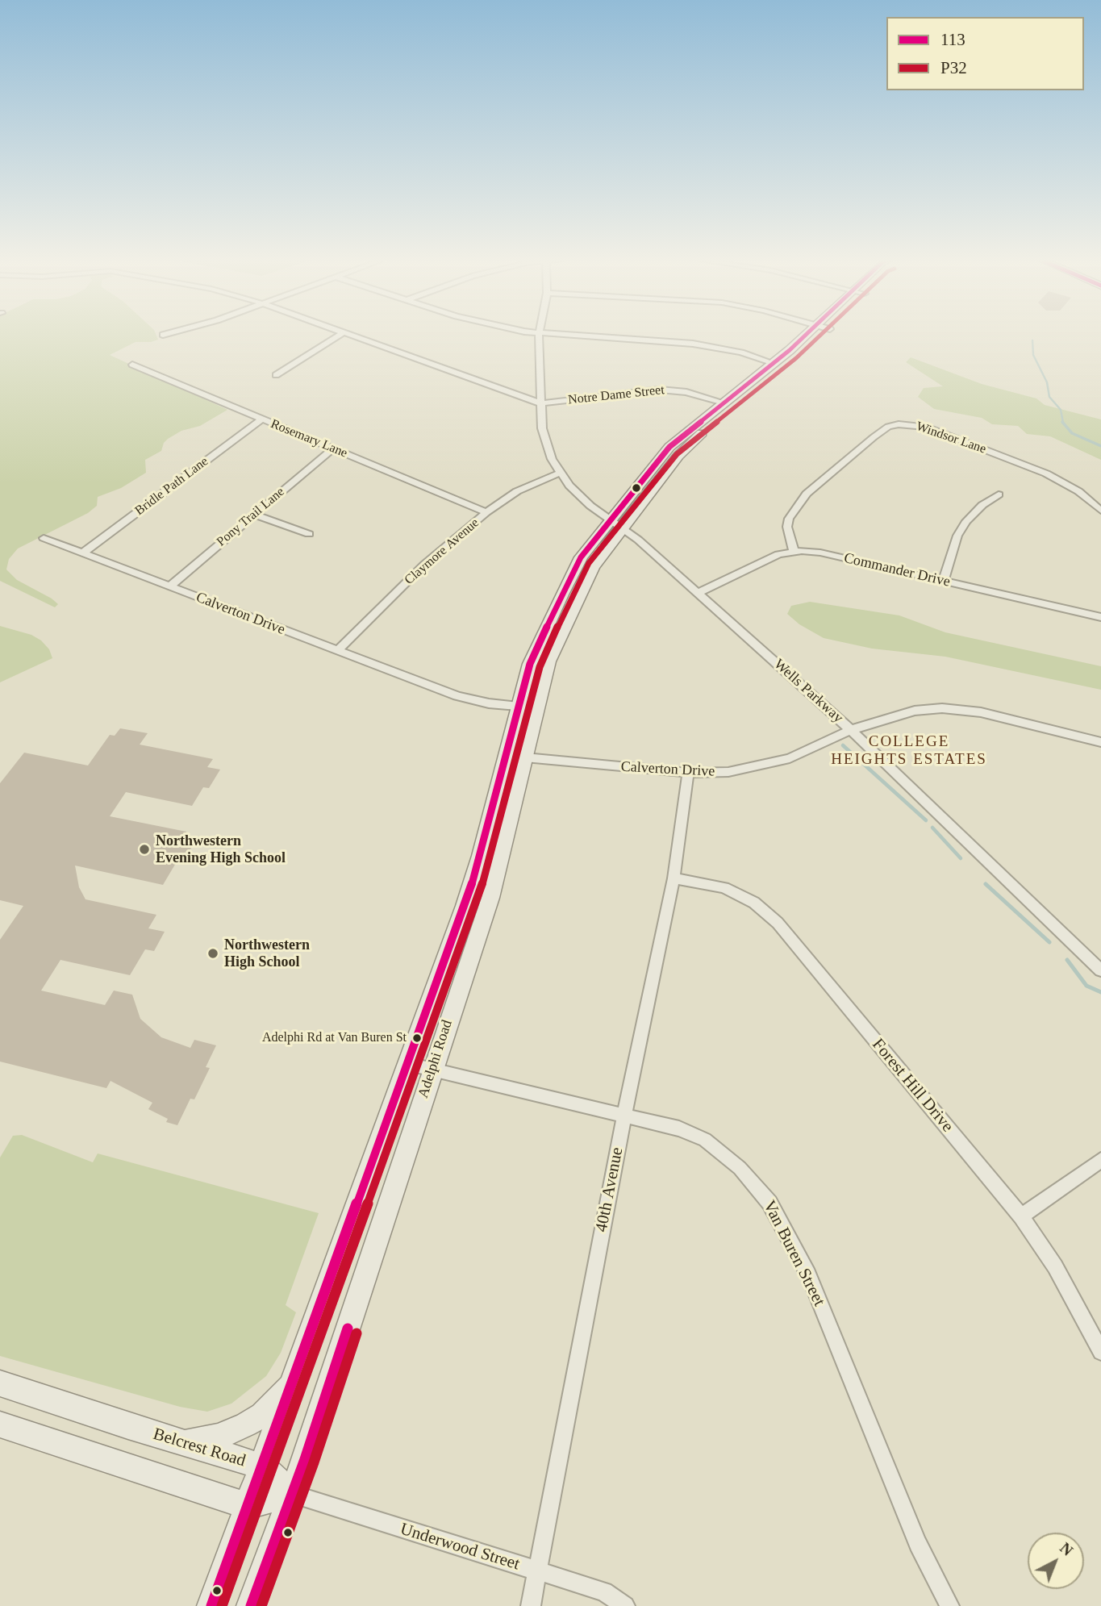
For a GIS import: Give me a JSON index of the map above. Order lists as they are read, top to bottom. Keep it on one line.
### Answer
{"streets":{"main road":["Adelphi Road","Belcrest Road"],"street":["Notre Dame Street","Windsor Lane","Rosemary Lane","Bridle Path Lane","Pony Trail Lane","Claymore Avenue","Commander Drive","Calverton Drive","Wells Parkway","Forest Hill Drive","40th Avenue","Van Buren Street","Underwood Street"]},"crossings":[["Notre Dame Street","Wells Parkway"],["Notre Dame Street","Adelphi Road"],["Windsor Lane","Commander Drive"],["Rosemary Lane","Bridle Path Lane"],["Rosemary Lane","Pony Trail Lane"],["Rosemary Lane","Claymore Avenue"],["Bridle Path Lane","Calverton Drive"],["Pony Trail Lane","Calverton Drive"],["Claymore Avenue","Calverton Drive"],["Claymore Avenue","Wells Parkway"],["Commander Drive","Wells Parkway"],["Calverton Drive","Wells Parkway"],["Calverton Drive","Adelphi Road"],["Calverton Drive","40th Avenue"],["Wells Parkway","Adelphi Road"],["Adelphi Road","Van Buren Street"],["Adelphi Road","Belcrest Road"],["Adelphi Road","Underwood Street"],["Forest Hill Drive","40th Avenue"],["40th Avenue","Van Buren Street"],["40th Avenue","Underwood Street"],["Belcrest Road","Underwood Street"]],"districts":["COLLEGE HEIGHTS ESTATES"],"places":["Northwestern Evening High School","Northwestern High School","Adelphi Rd at Van Buren St"],"lines":["transit line 113","transit line P32"],"legend":["113","P32"],"north":"top right"}
